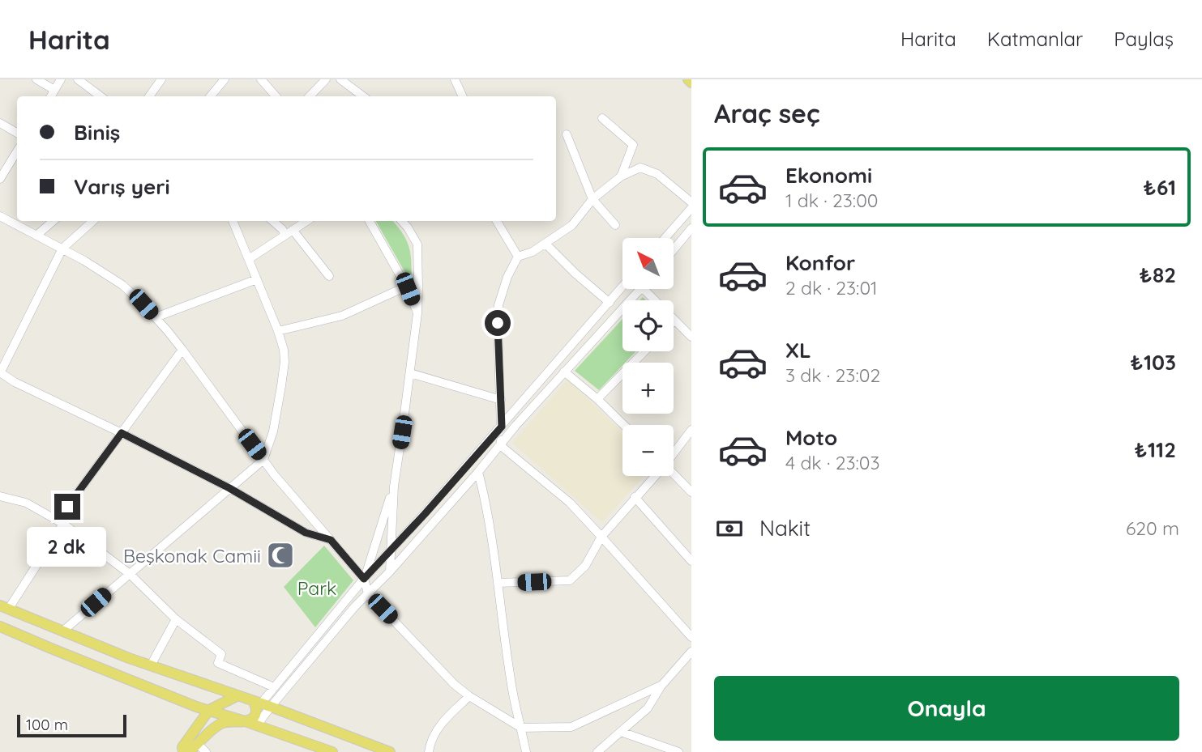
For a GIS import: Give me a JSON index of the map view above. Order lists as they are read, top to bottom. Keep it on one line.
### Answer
{"parks":["Park"],"places":{"mosque":["Beşkonak Camii"]},"scale_bar":"100 m","north":"top left","page":{"header":"Harita","nav":["Harita","Katmanlar","Paylaş"],"heading":"Araç seç","banner":["Biniş","Varış yeri"],"list":[{"name":"Ekonomi","note":"1 dk · 23:00","value":"₺61"},{"name":"Konfor","note":"2 dk · 23:01","value":"₺82"},{"name":"XL","note":"3 dk · 23:02","value":"₺103"},{"name":"Moto","note":"4 dk · 23:03","value":"₺112"}],"map_buttons":["+","−"],"pay":["Nakit","620 m"],"bubble":"2 dk","buttons":"Onayla","scale":"100 m"}}
